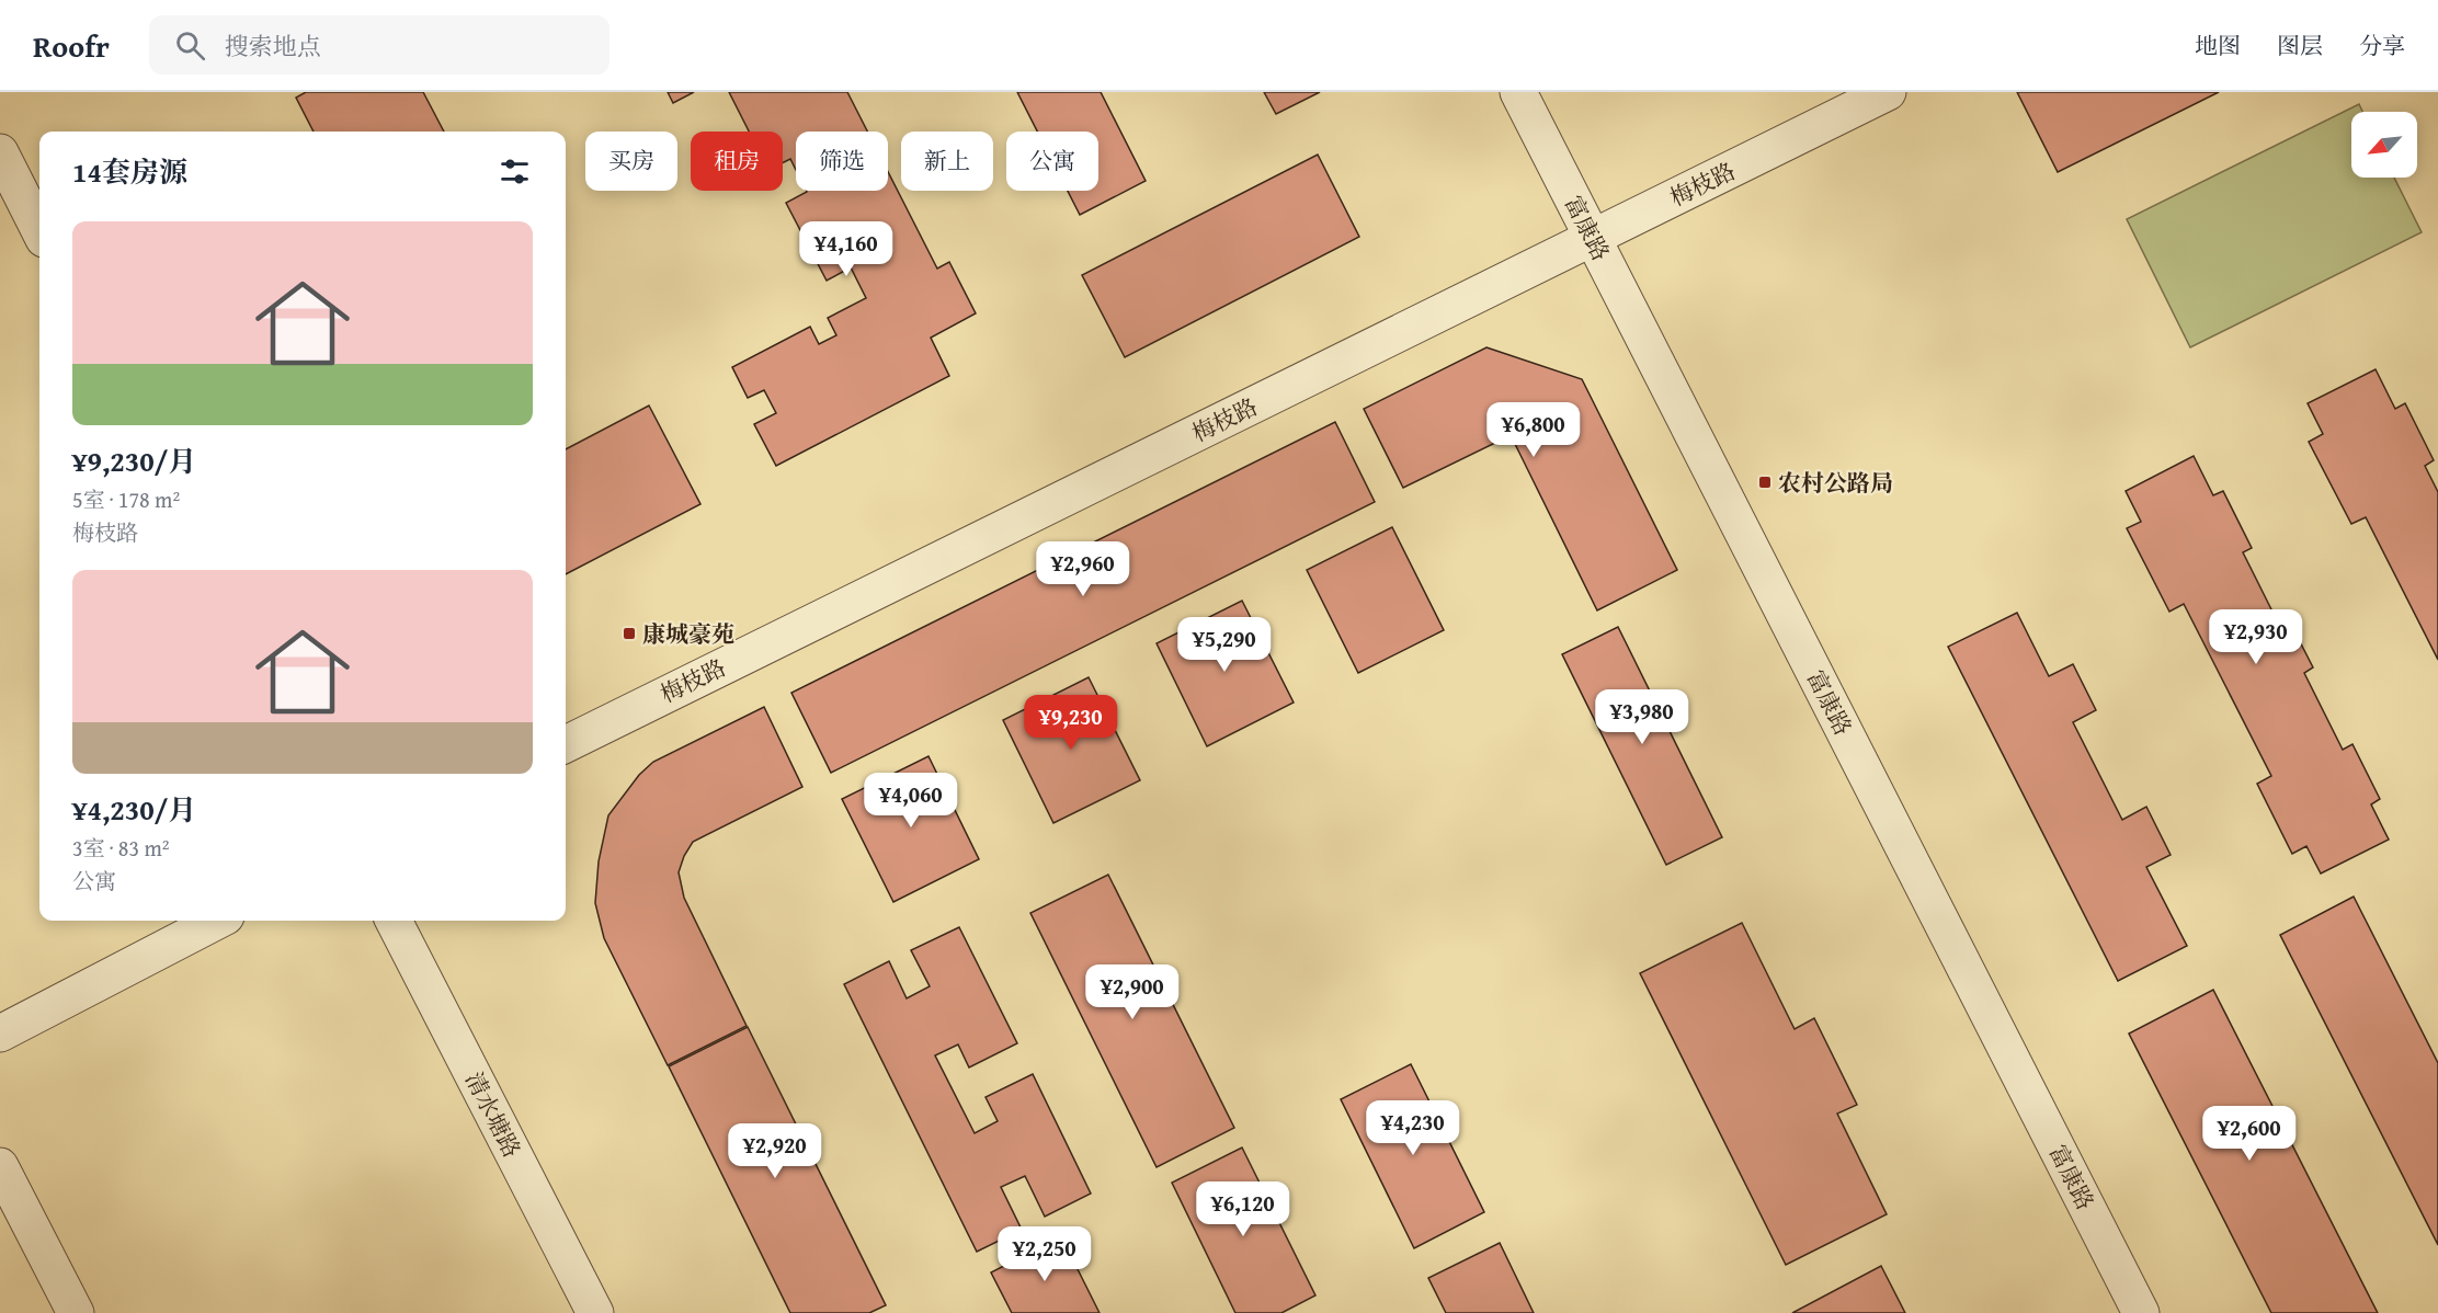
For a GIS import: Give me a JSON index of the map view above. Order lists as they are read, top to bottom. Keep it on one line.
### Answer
{"streets":{"street":["梅枝路","富康路","清水塘路"]},"crossings":[["梅枝路","富康路"]],"places":{"transit":["农村公路局","康城豪苑"]},"north":"bottom left","page":{"header":"Roofr","search":"搜索地点","nav":["地图","图层","分享"],"chip":["买房","租房","筛选","新上","公寓"],"heading":"14套房源","list":[{"name":"¥9,230/月","note":"5室 · 178 m² · 梅枝路"},{"name":"¥4,230/月","note":"3室 · 83 m² · 公寓"}],"price":["¥4,160","¥6,800","¥2,960","¥2,930","¥5,290","¥3,980","¥9,230","¥4,060","¥2,900","¥4,230","¥2,600","¥2,920","¥6,120","¥2,250"]}}
